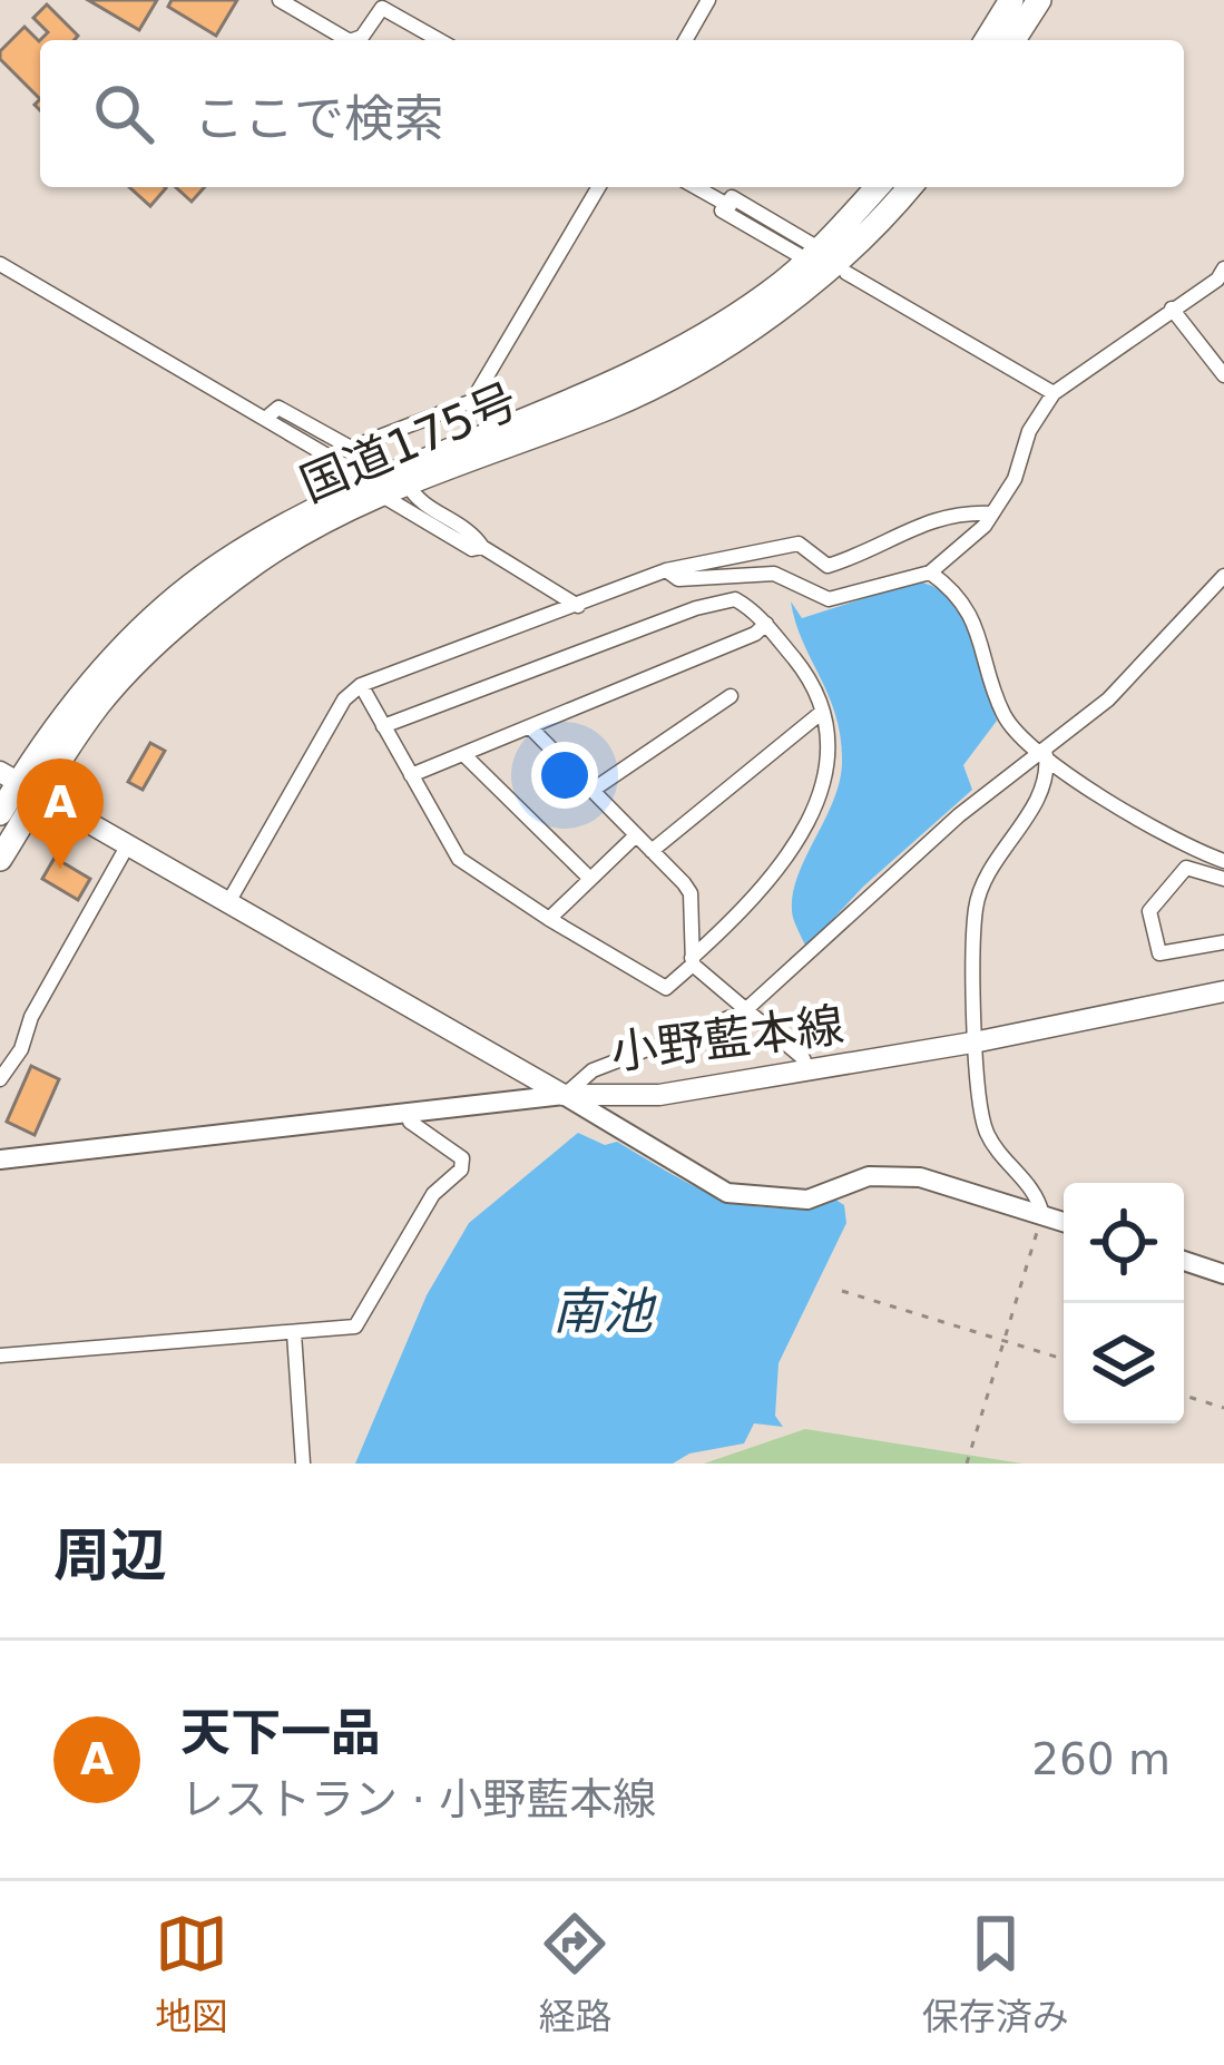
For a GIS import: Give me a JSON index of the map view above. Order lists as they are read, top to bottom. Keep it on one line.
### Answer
{"streets":{"highway":["国道175号"],"main road":["小野藍本線"]},"crossings":[["国道175号","小野藍本線"]],"water":["南池"],"page":{"search":"ここで検索","pins":"A","heading":"周辺","list":[{"mark":"A","name":"天下一品","note":"レストラン · 小野藍本線","value":"260 m"}],"nav":["地図","経路","保存済み"]}}
